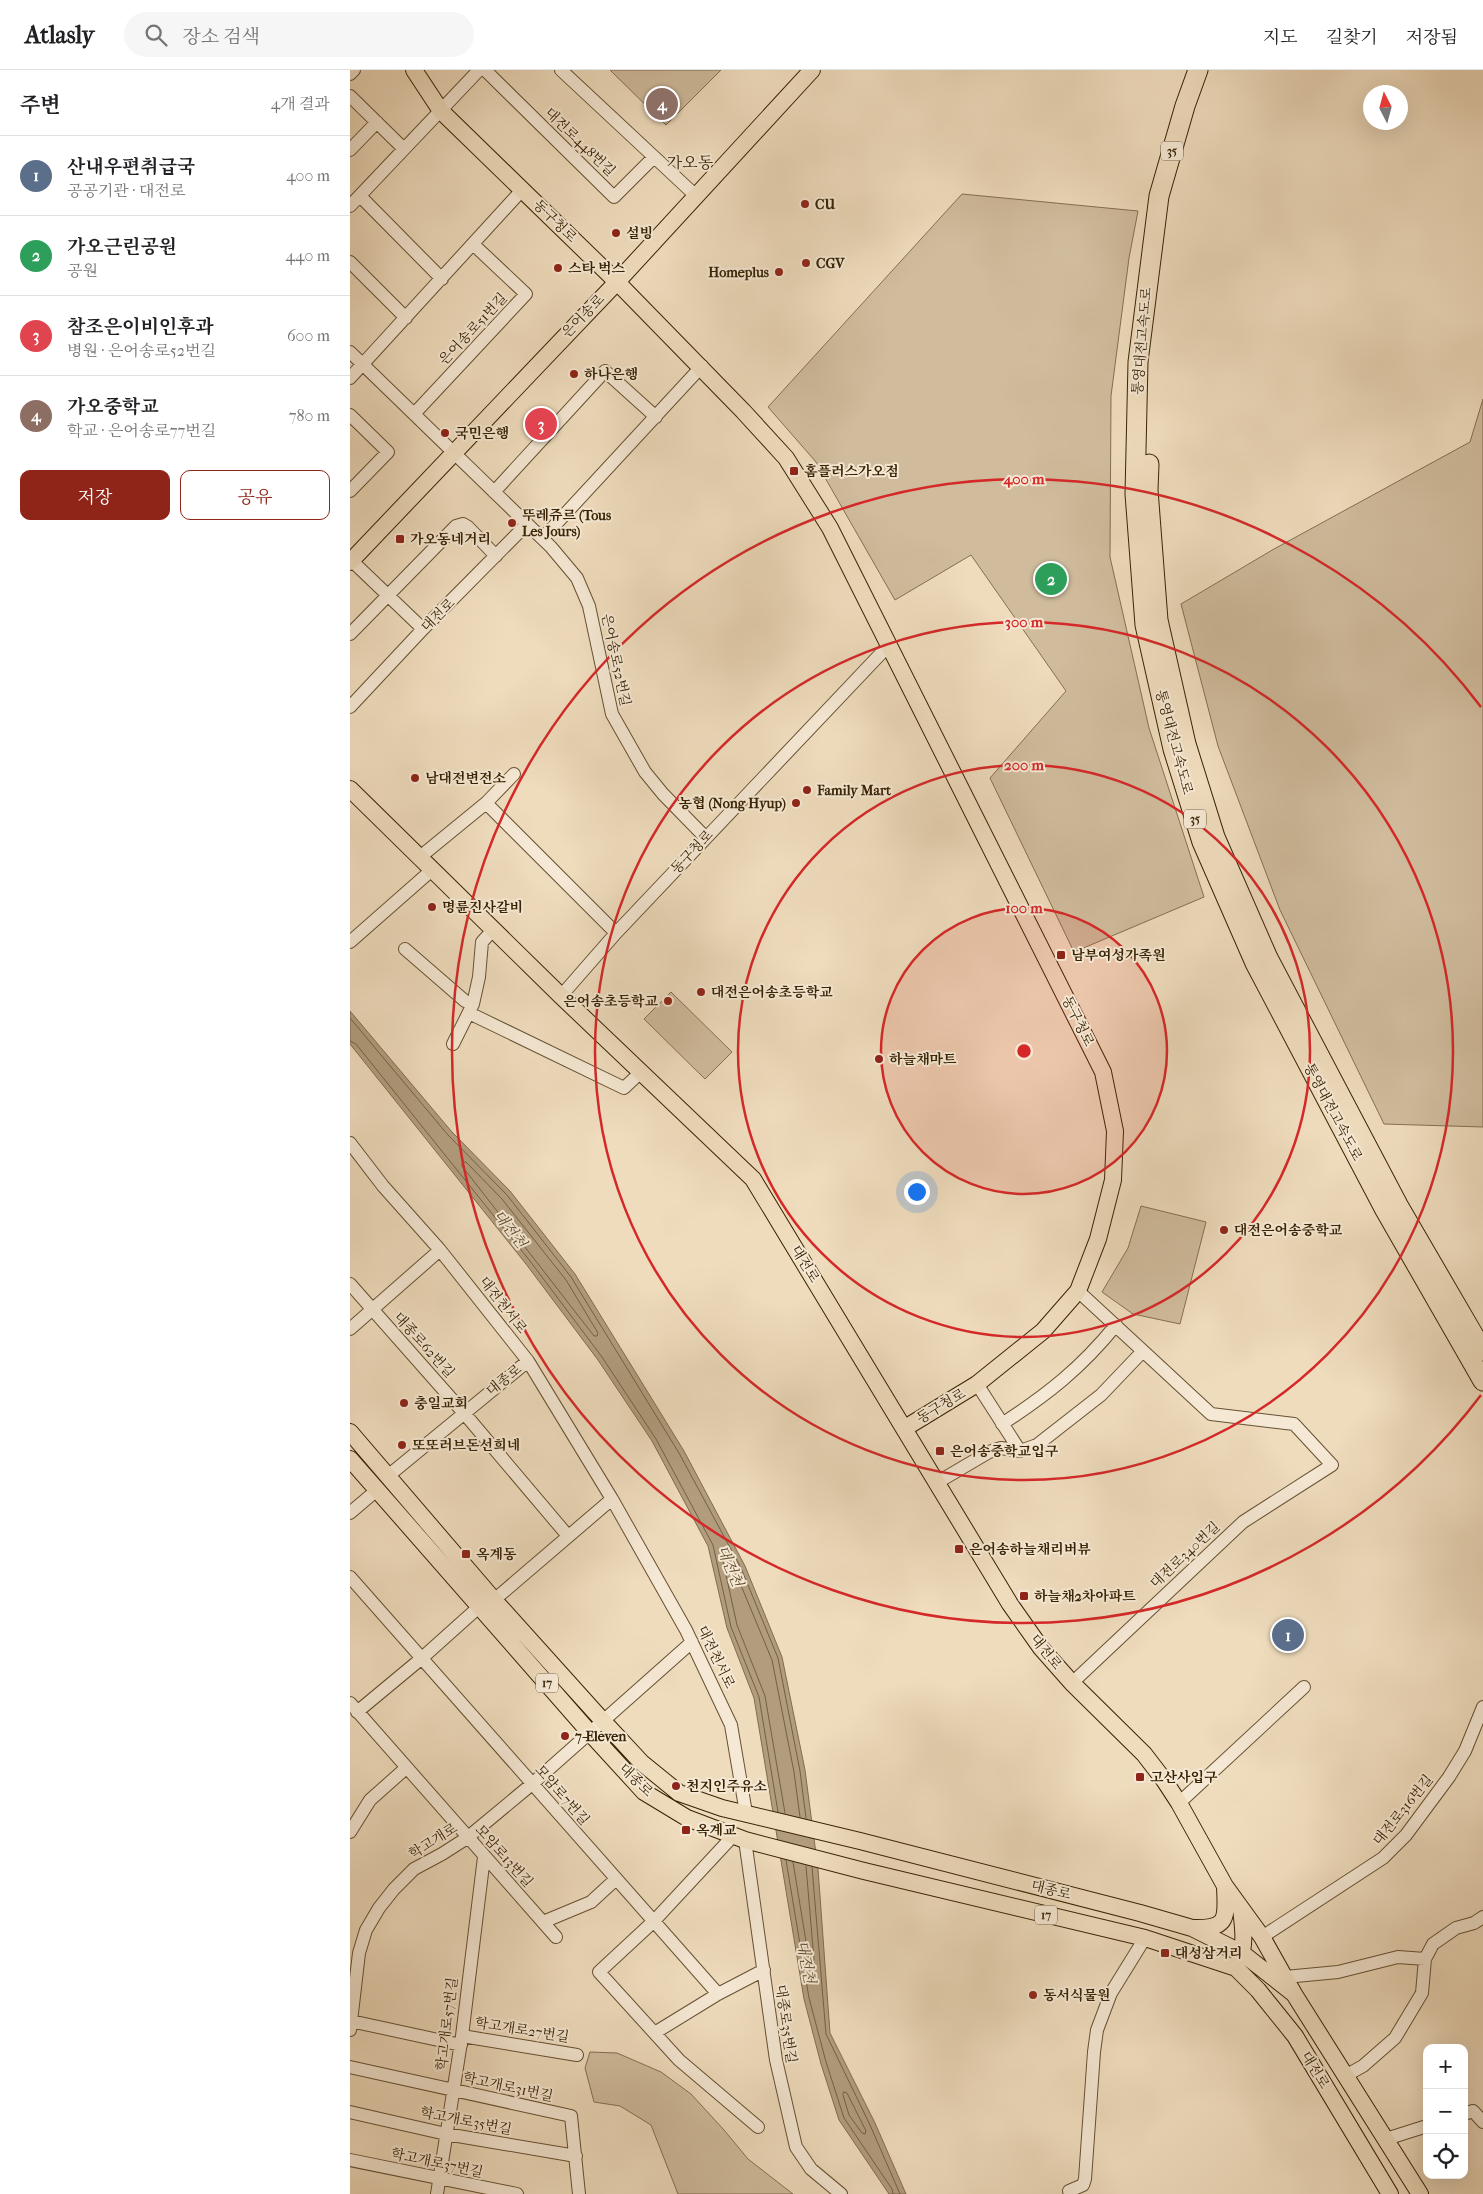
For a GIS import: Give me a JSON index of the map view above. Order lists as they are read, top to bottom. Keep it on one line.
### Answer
{"streets":{"highway":["35","통영대전고속도로"],"main road":["동구청로","은어송로","대전로","대종로","17"],"street":["대전로448번길","은어송로51번길","은어송로52번길","대전천서로","대종로62번길","대전로340번길","모암로7번길","대전로316번길","학고개로","모암로13번길","학고개로57번길","대종로35번길","학고개로27번길","학고개로31번길","학고개로35번길","학고개로37번길"]},"crossings":[["동구청로","은어송로"],["동구청로","대전로"],["동구청로","은어송로52번길"],["은어송로","대전로"],["은어송로","은어송로52번길"],["대전로","은어송로52번길"],["대전로","대종로"],["대전로","대전로340번길"],["대전천서로","대종로"],["대종로62번길","대종로"],["대종로","학고개로"],["대종로","대종로35번길"],["모암로7번길","학고개로"],["학고개로","모암로13번길"],["학고개로","학고개로27번길"],["모암로13번길","학고개로57번길"],["학고개로57번길","학고개로27번길"],["학고개로57번길","학고개로31번길"],["학고개로57번길","학고개로35번길"],["학고개로57번길","학고개로37번길"],["학고개로31번길","학고개로35번길"]],"districts":["가오동"],"water":["대전천"],"places":{"other":["CU","설빙","CGV","스타 벅스","Homeplus","하나은행","국민은행","뚜레쥬르 (Tous Les Jours)","남대전변전소","Family Mart","농협 (Nong Hyup)","명륜진사갈비","대전은어송초등학교","은어송초등학교","하늘채마트","대전은어송중학교","충일교회","또또러브돈선희네","7-Eleven","천지인주유소","동서식물원"],"transit":["홈플러스가오점","가오동네거리","남부여성가족원","은어송중학교입구","은어송하늘채리버뷰","옥계동","하늘채2차아파트","고산사입구","옥계교","대성삼거리"]},"north":"top","page":{"header":"Atlasly","search":"장소 검색","nav":["지도","길찾기","저장됨"],"heading":["주변","4개 결과"],"pins":["4","3","2","1"],"list":[{"mark":"1","name":"산내우편취급국","note":"공공기관 · 대전로","value":"400 m"},{"mark":"2","name":"가오근린공원","note":"공원","value":"440 m"},{"mark":"3","name":"참조은이비인후과","note":"병원 · 은어송로52번길","value":"600 m"},{"mark":"4","name":"가오중학교","note":"학교 · 은어송로77번길","value":"780 m"}],"buttons":["저장","공유"],"map_buttons":["+","−"]},"rings":["400 m","300 m","200 m","100 m"]}
